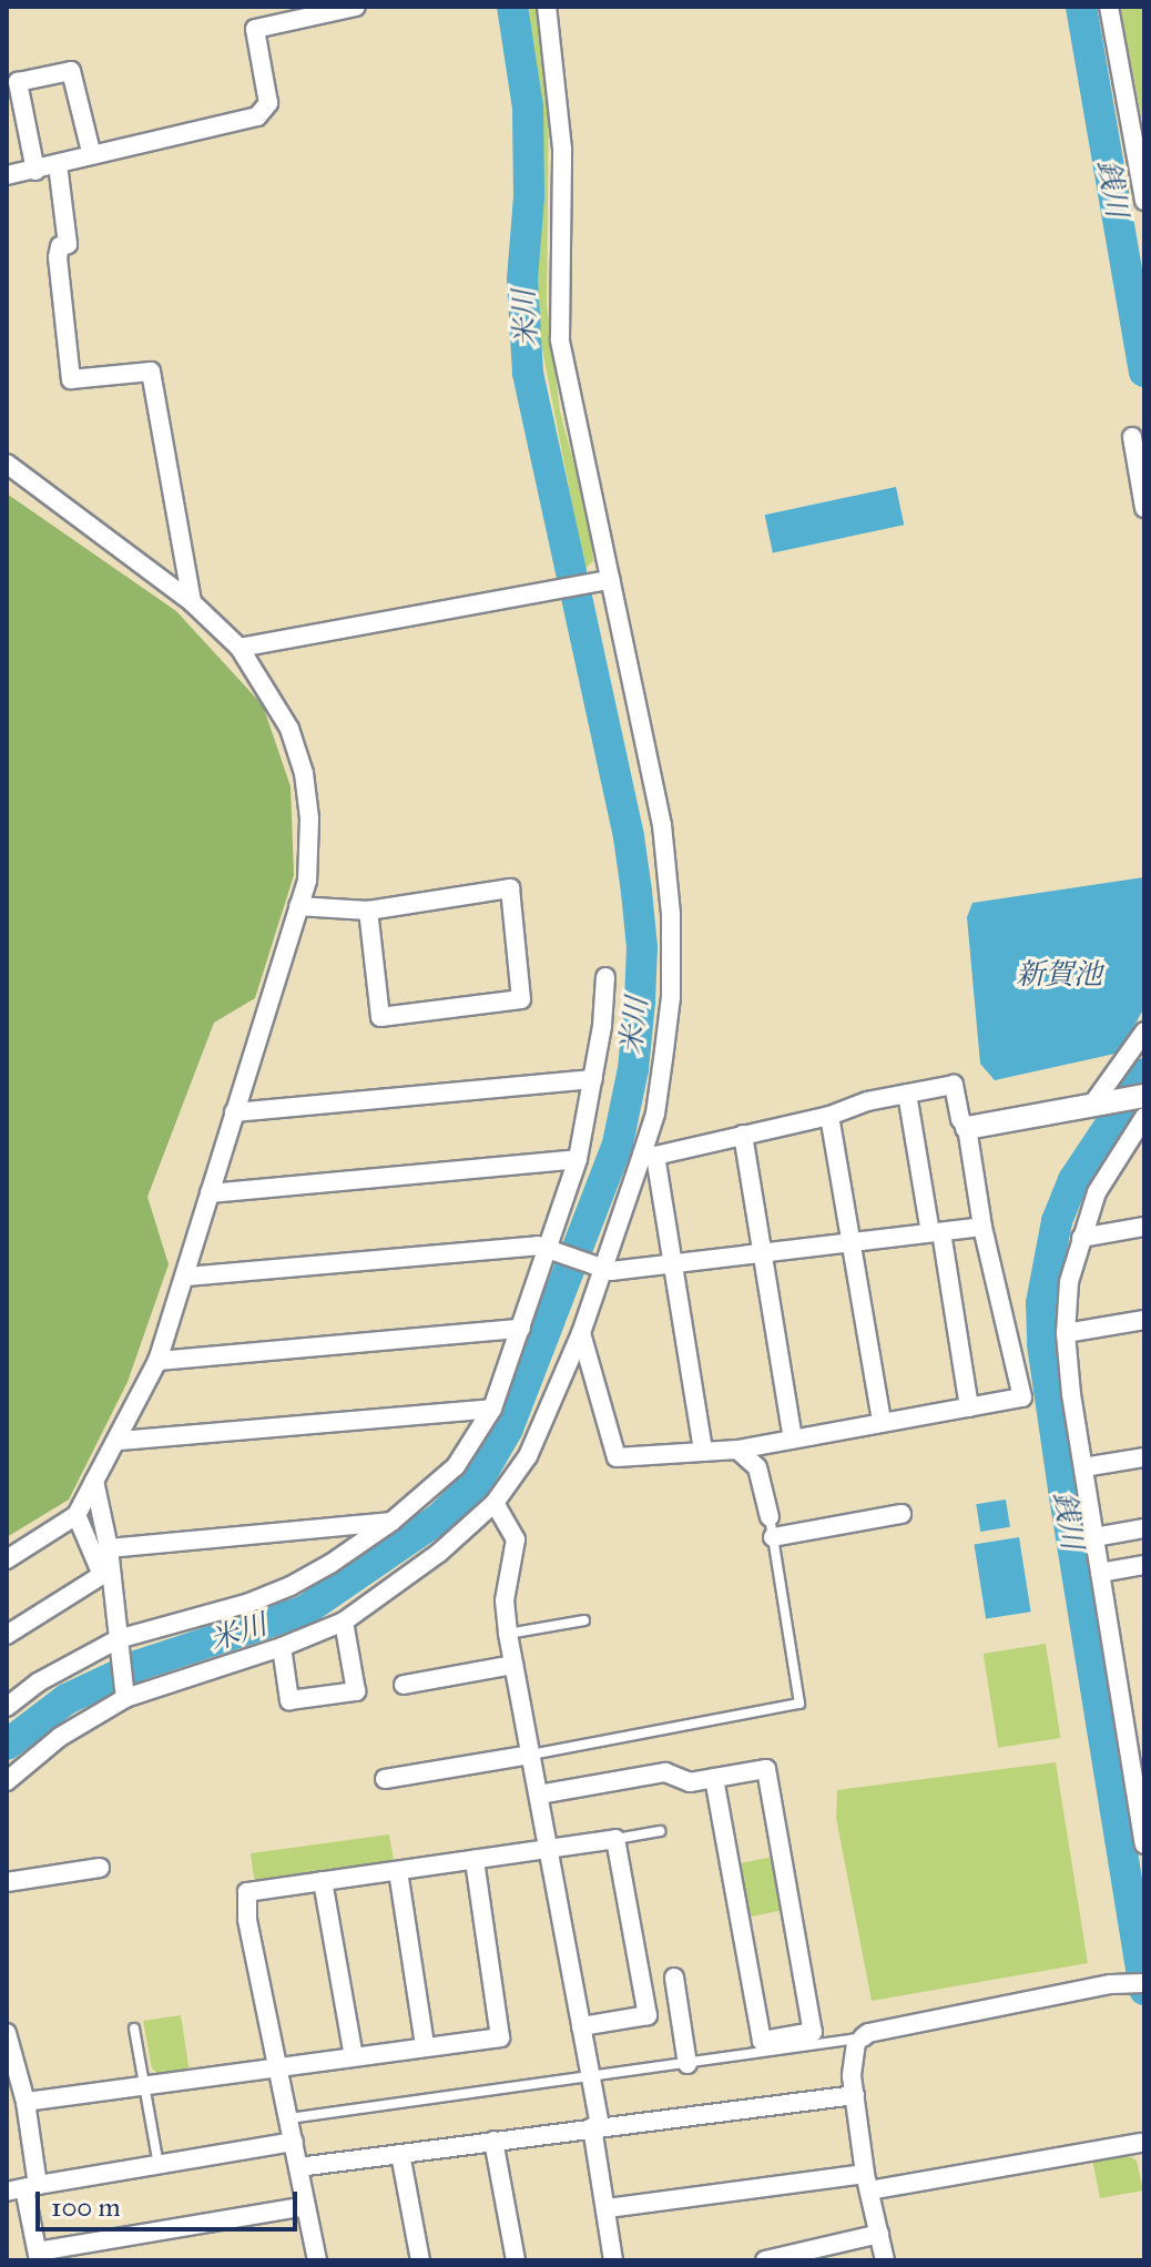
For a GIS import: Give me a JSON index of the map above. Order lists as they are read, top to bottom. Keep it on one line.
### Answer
{"water":["銭川","米川","新賀池"],"scale_bar":"100 m"}
